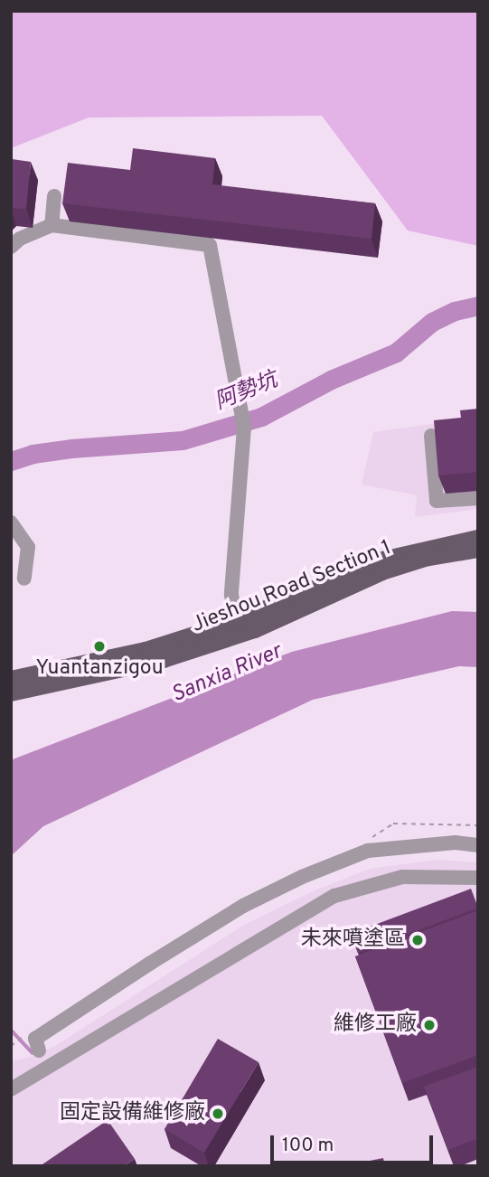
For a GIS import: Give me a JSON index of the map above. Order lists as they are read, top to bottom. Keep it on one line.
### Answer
{"streets":{"main road":["Jieshou Road Section 1"]},"water":["阿勢坑","Sanxia River"],"places":["Yuantanzigou","未來噴塗區","維修工廠","固定設備維修廠"],"scale_bar":"100 m"}
